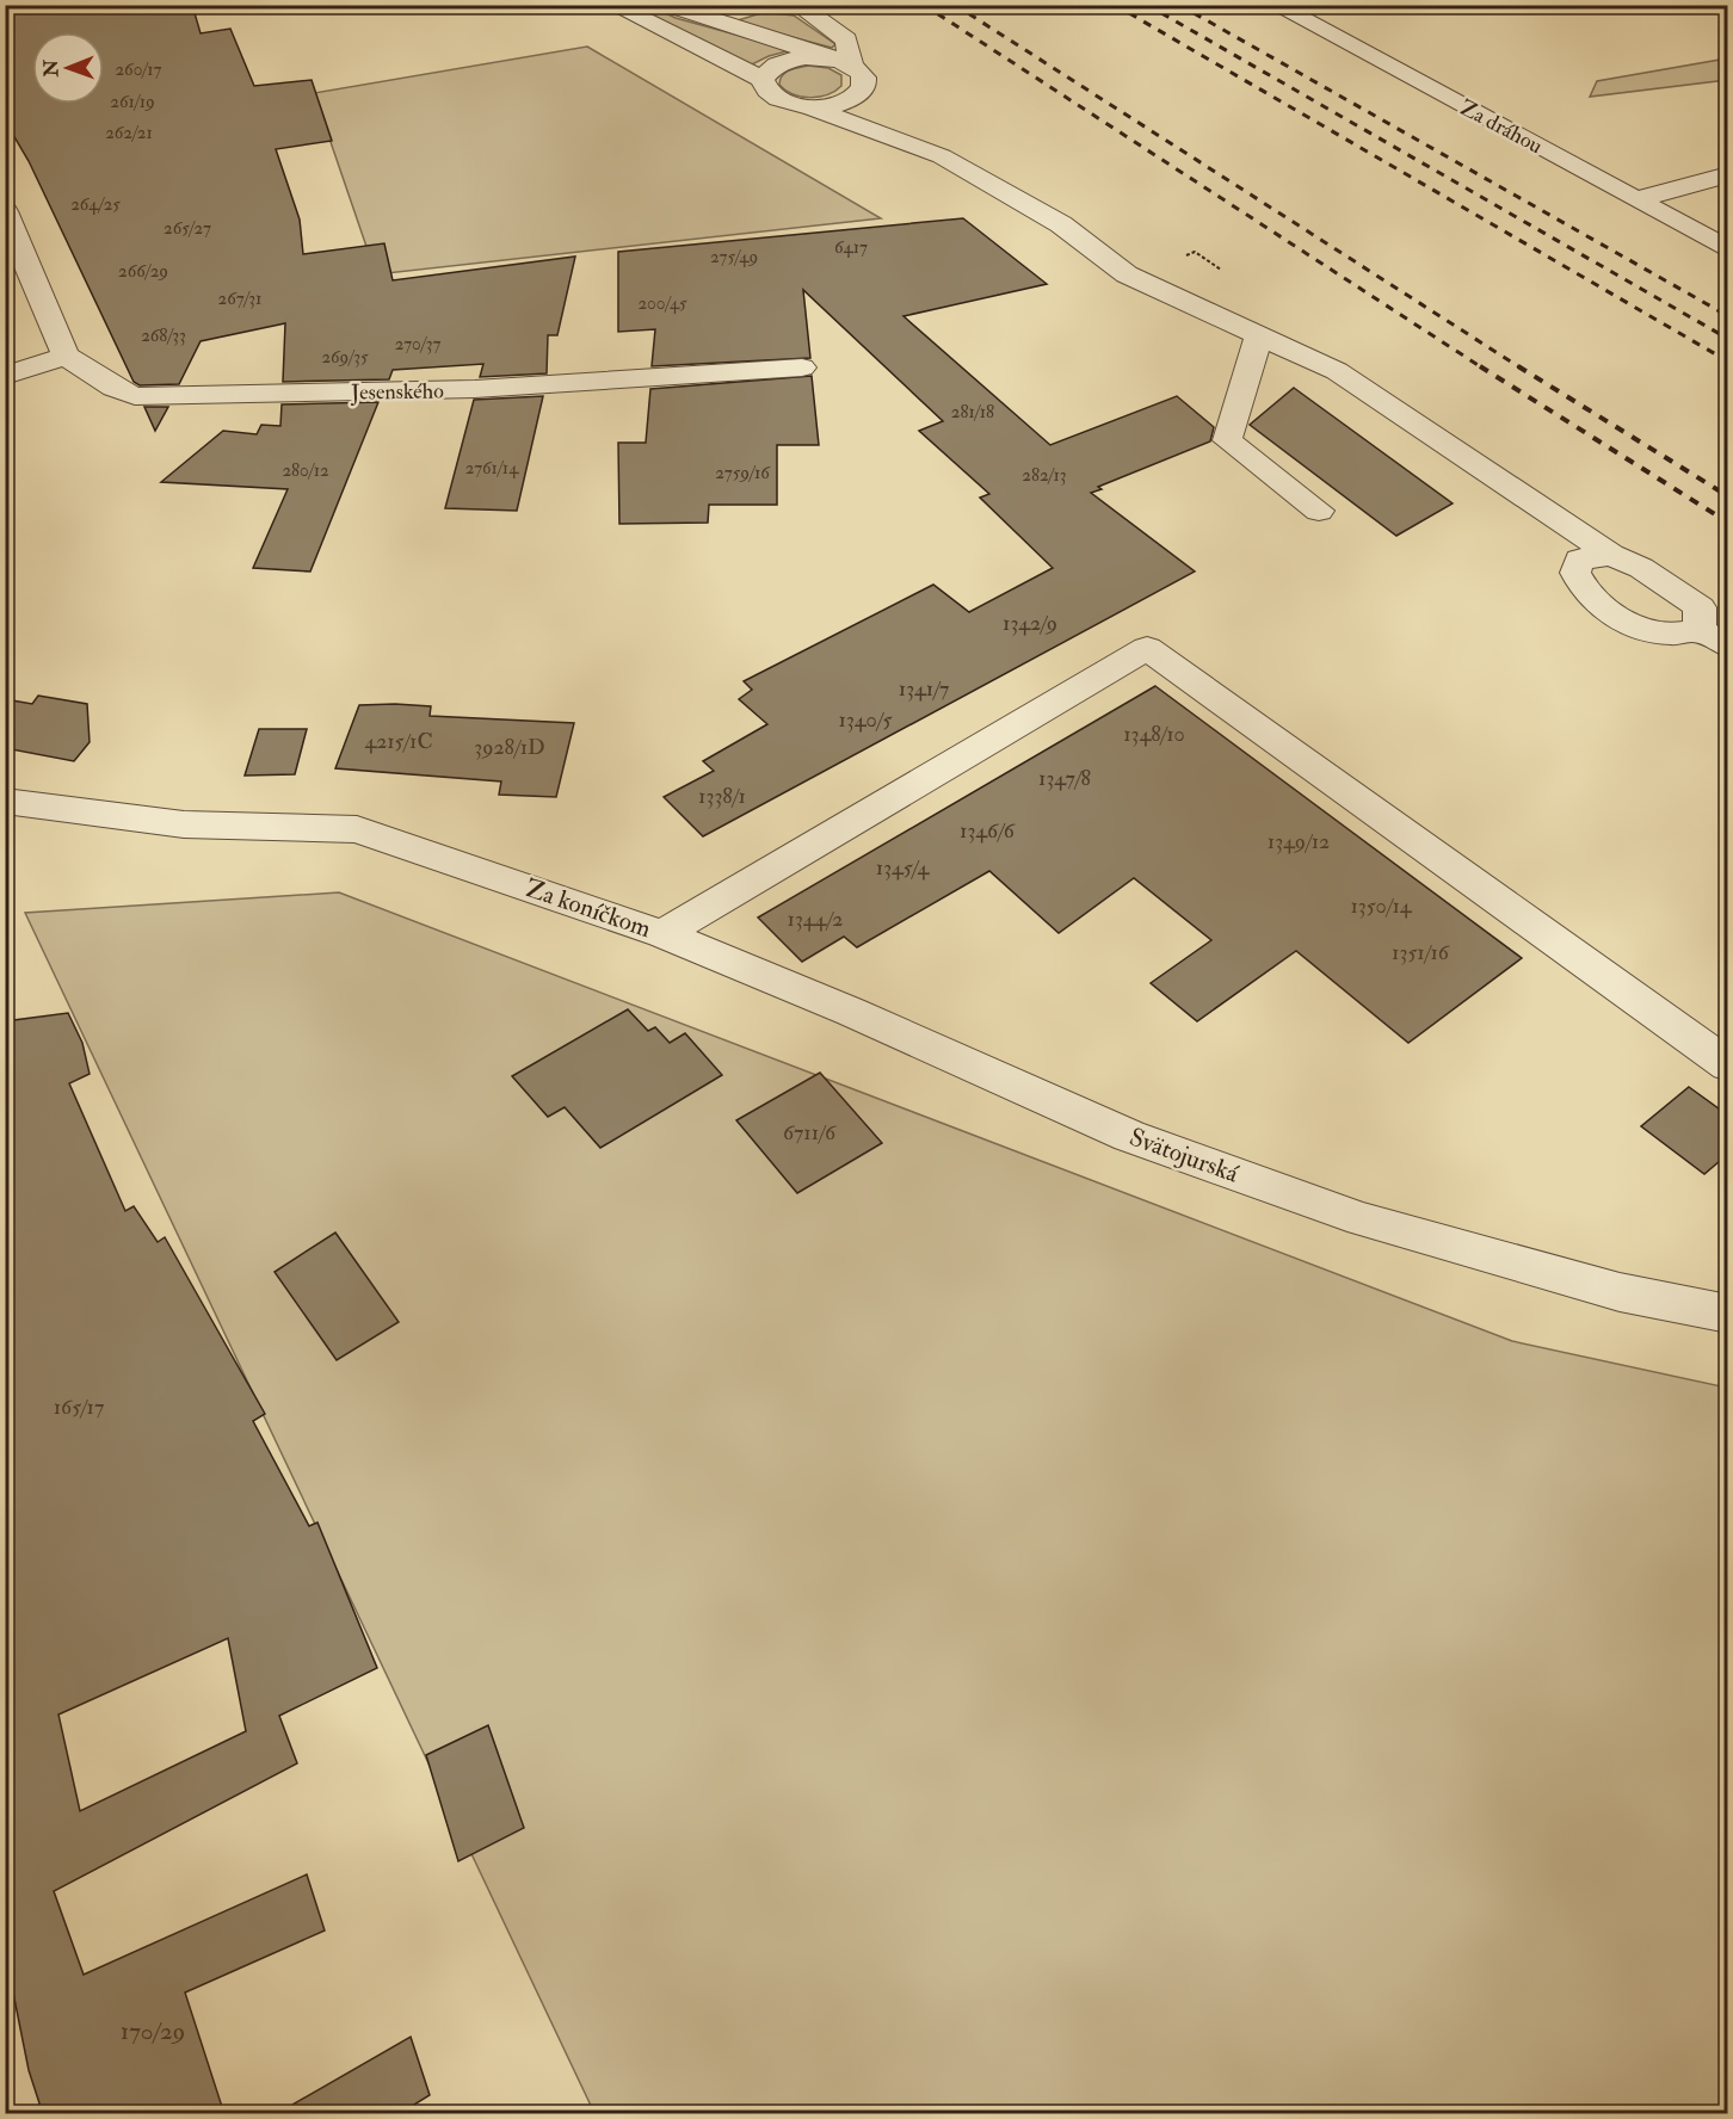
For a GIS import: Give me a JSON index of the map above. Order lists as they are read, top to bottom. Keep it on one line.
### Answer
{"streets":{"street":["Za dráhou","Jesenského","Za koníčkom","Svätojurská"]},"crossings":[["Za koníčkom","Svätojurská"]],"house_numbers":["260/17","261/19","262/21","264/25","265/27","6417","275/49","266/29","267/31","200/45","268/33","270/37","269/35","281/18","2761/14","280/12","2759/16","282/13","1342/9","1341/7","1340/5","1348/10","4215/1C","3928/1D","1347/8","1338/1","1346/6","1349/12","1345/4","1350/14","1344/2","1351/16","6711/6","165/17","170/29"],"north":"left"}
